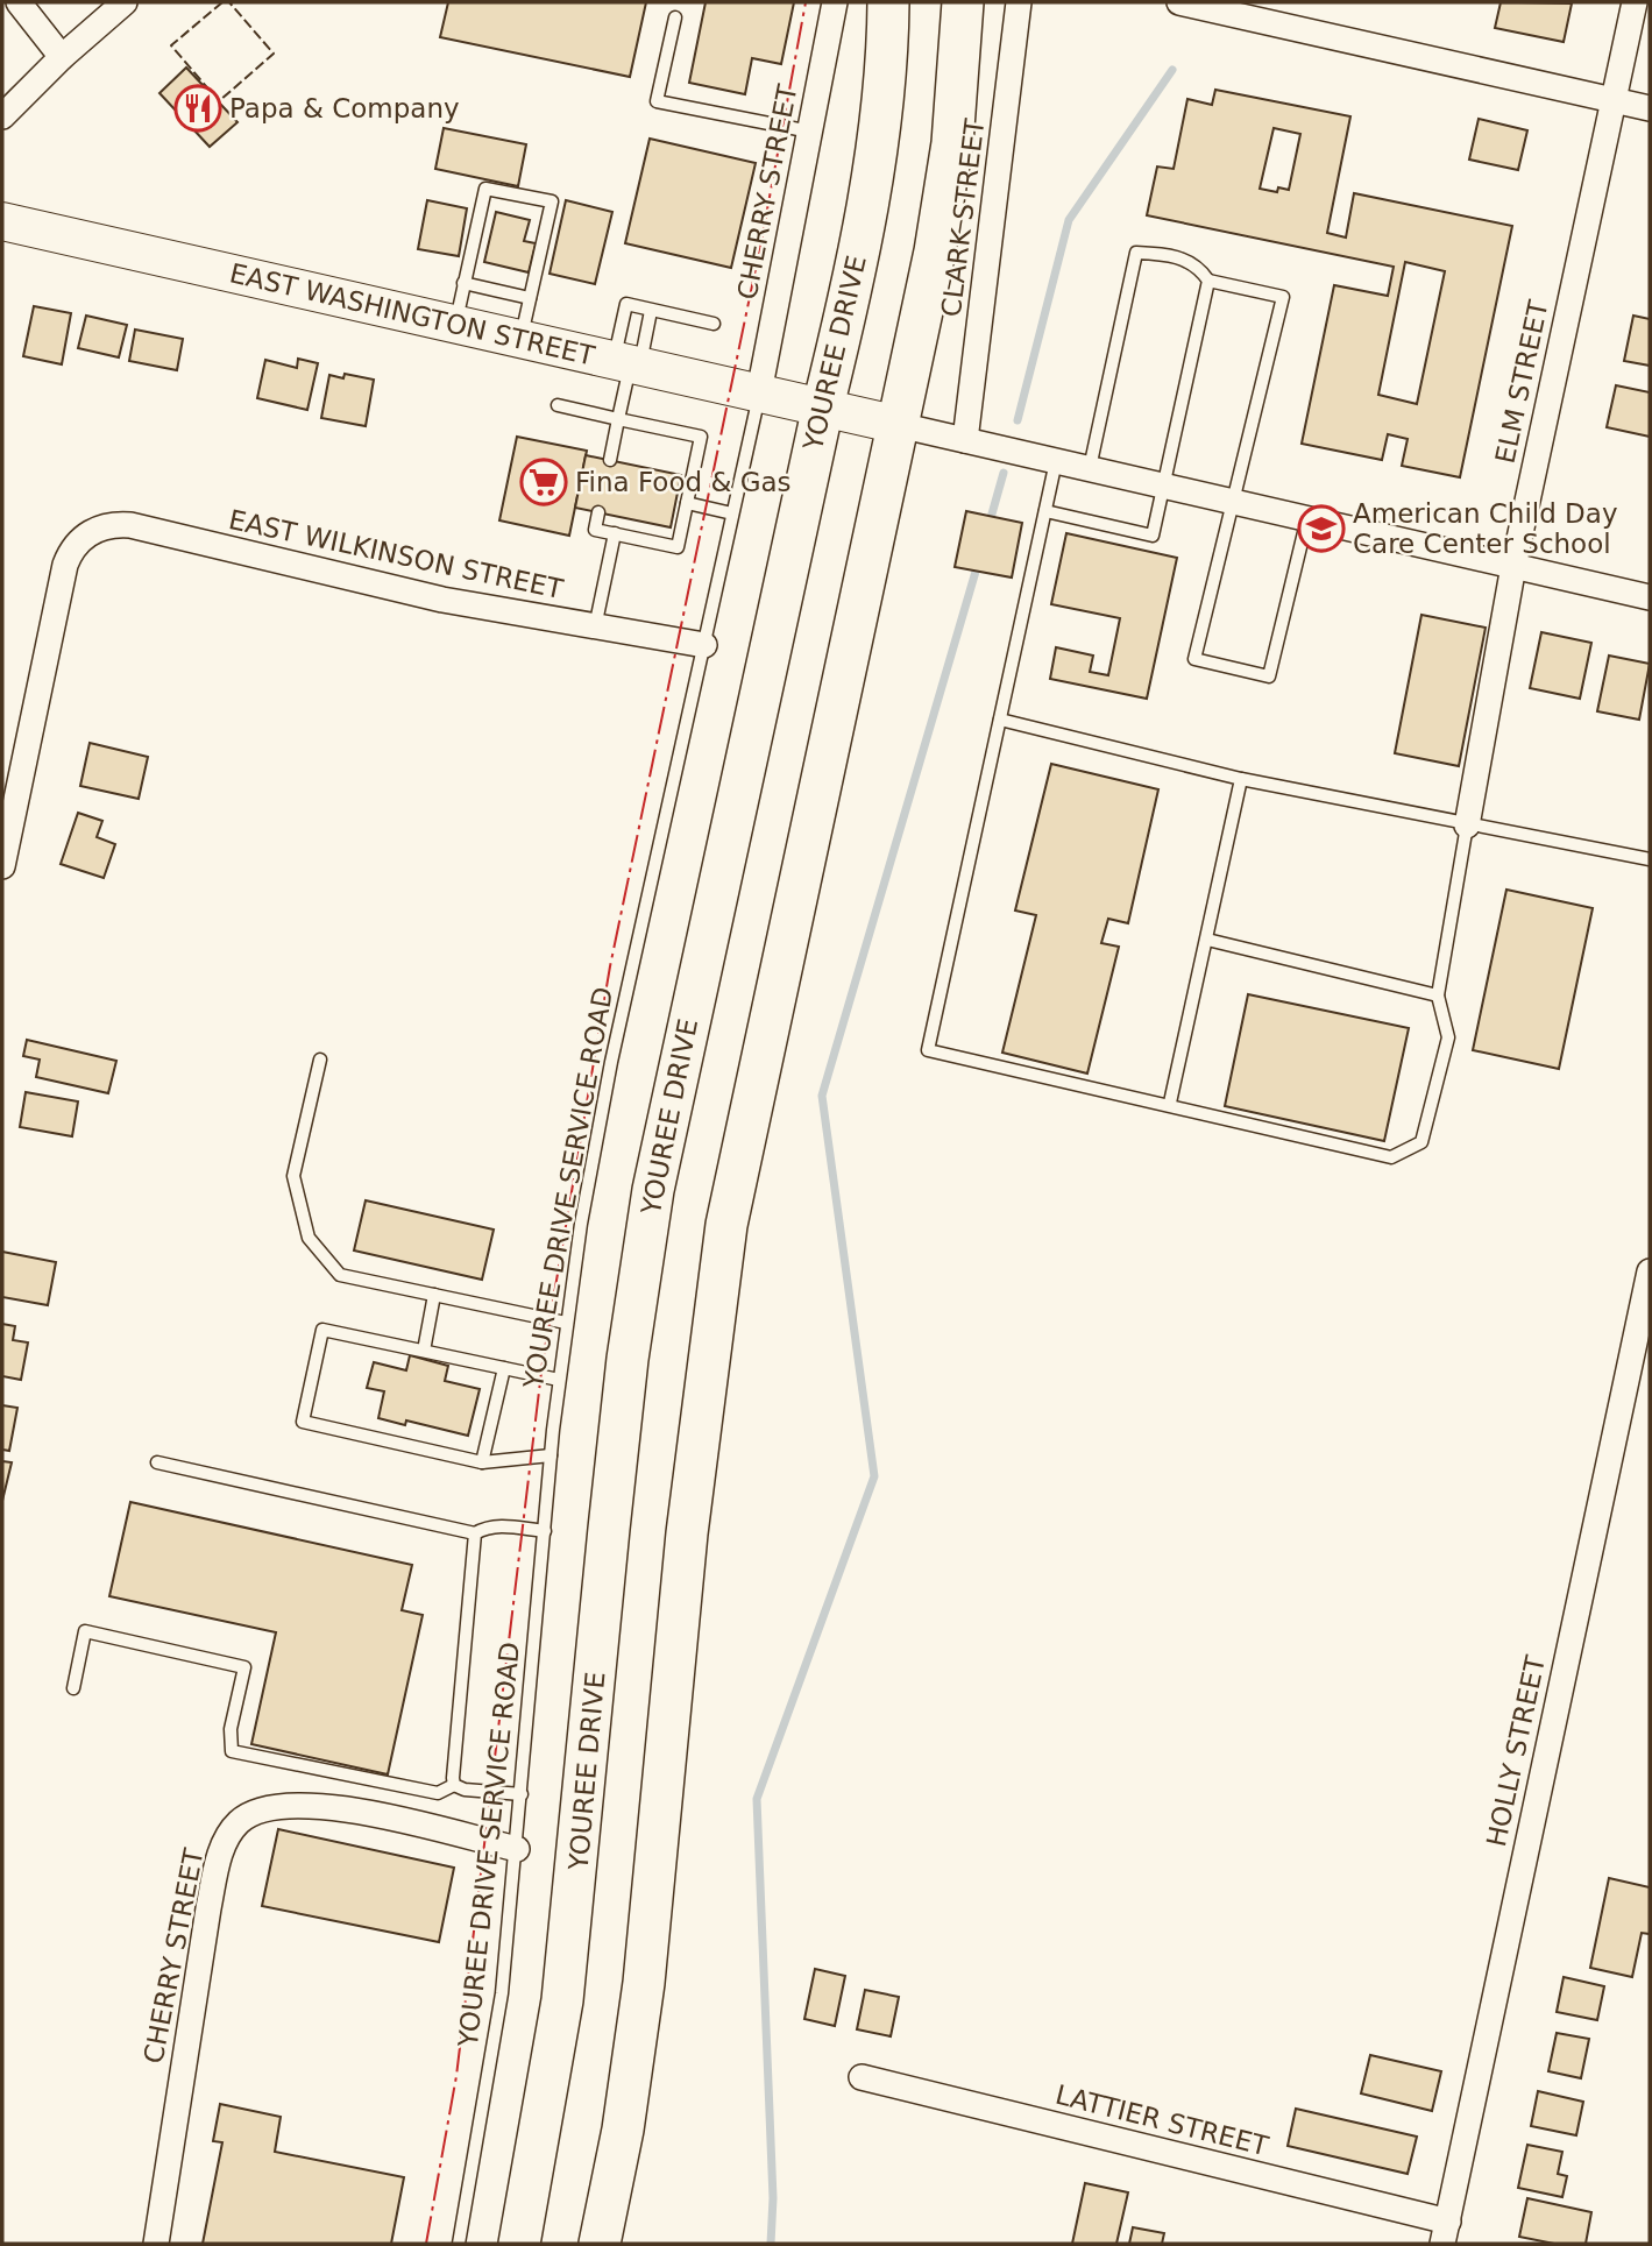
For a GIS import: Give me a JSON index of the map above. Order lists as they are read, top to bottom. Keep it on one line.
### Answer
{"streets":{"main road":["YOUREE DRIVE"],"street":["CHERRY STREET","CLARK STREET","EAST WASHINGTON STREET","ELM STREET","EAST WILKINSON STREET","HOLLY STREET","LATTIER STREET"],"lane":["YOUREE DRIVE SERVICE ROAD"]},"crossings":[["CHERRY STREET","EAST WASHINGTON STREET"],["CHERRY STREET","YOUREE DRIVE SERVICE ROAD"],["EAST WASHINGTON STREET","YOUREE DRIVE"],["EAST WASHINGTON STREET","YOUREE DRIVE SERVICE ROAD"],["EAST WILKINSON STREET","YOUREE DRIVE SERVICE ROAD"],["HOLLY STREET","LATTIER STREET"]],"places":{"restaurant":["Papa & Company"],"supermarket":["Fina Food & Gas"],"school or university":["American Child Day Care Center School"]}}
